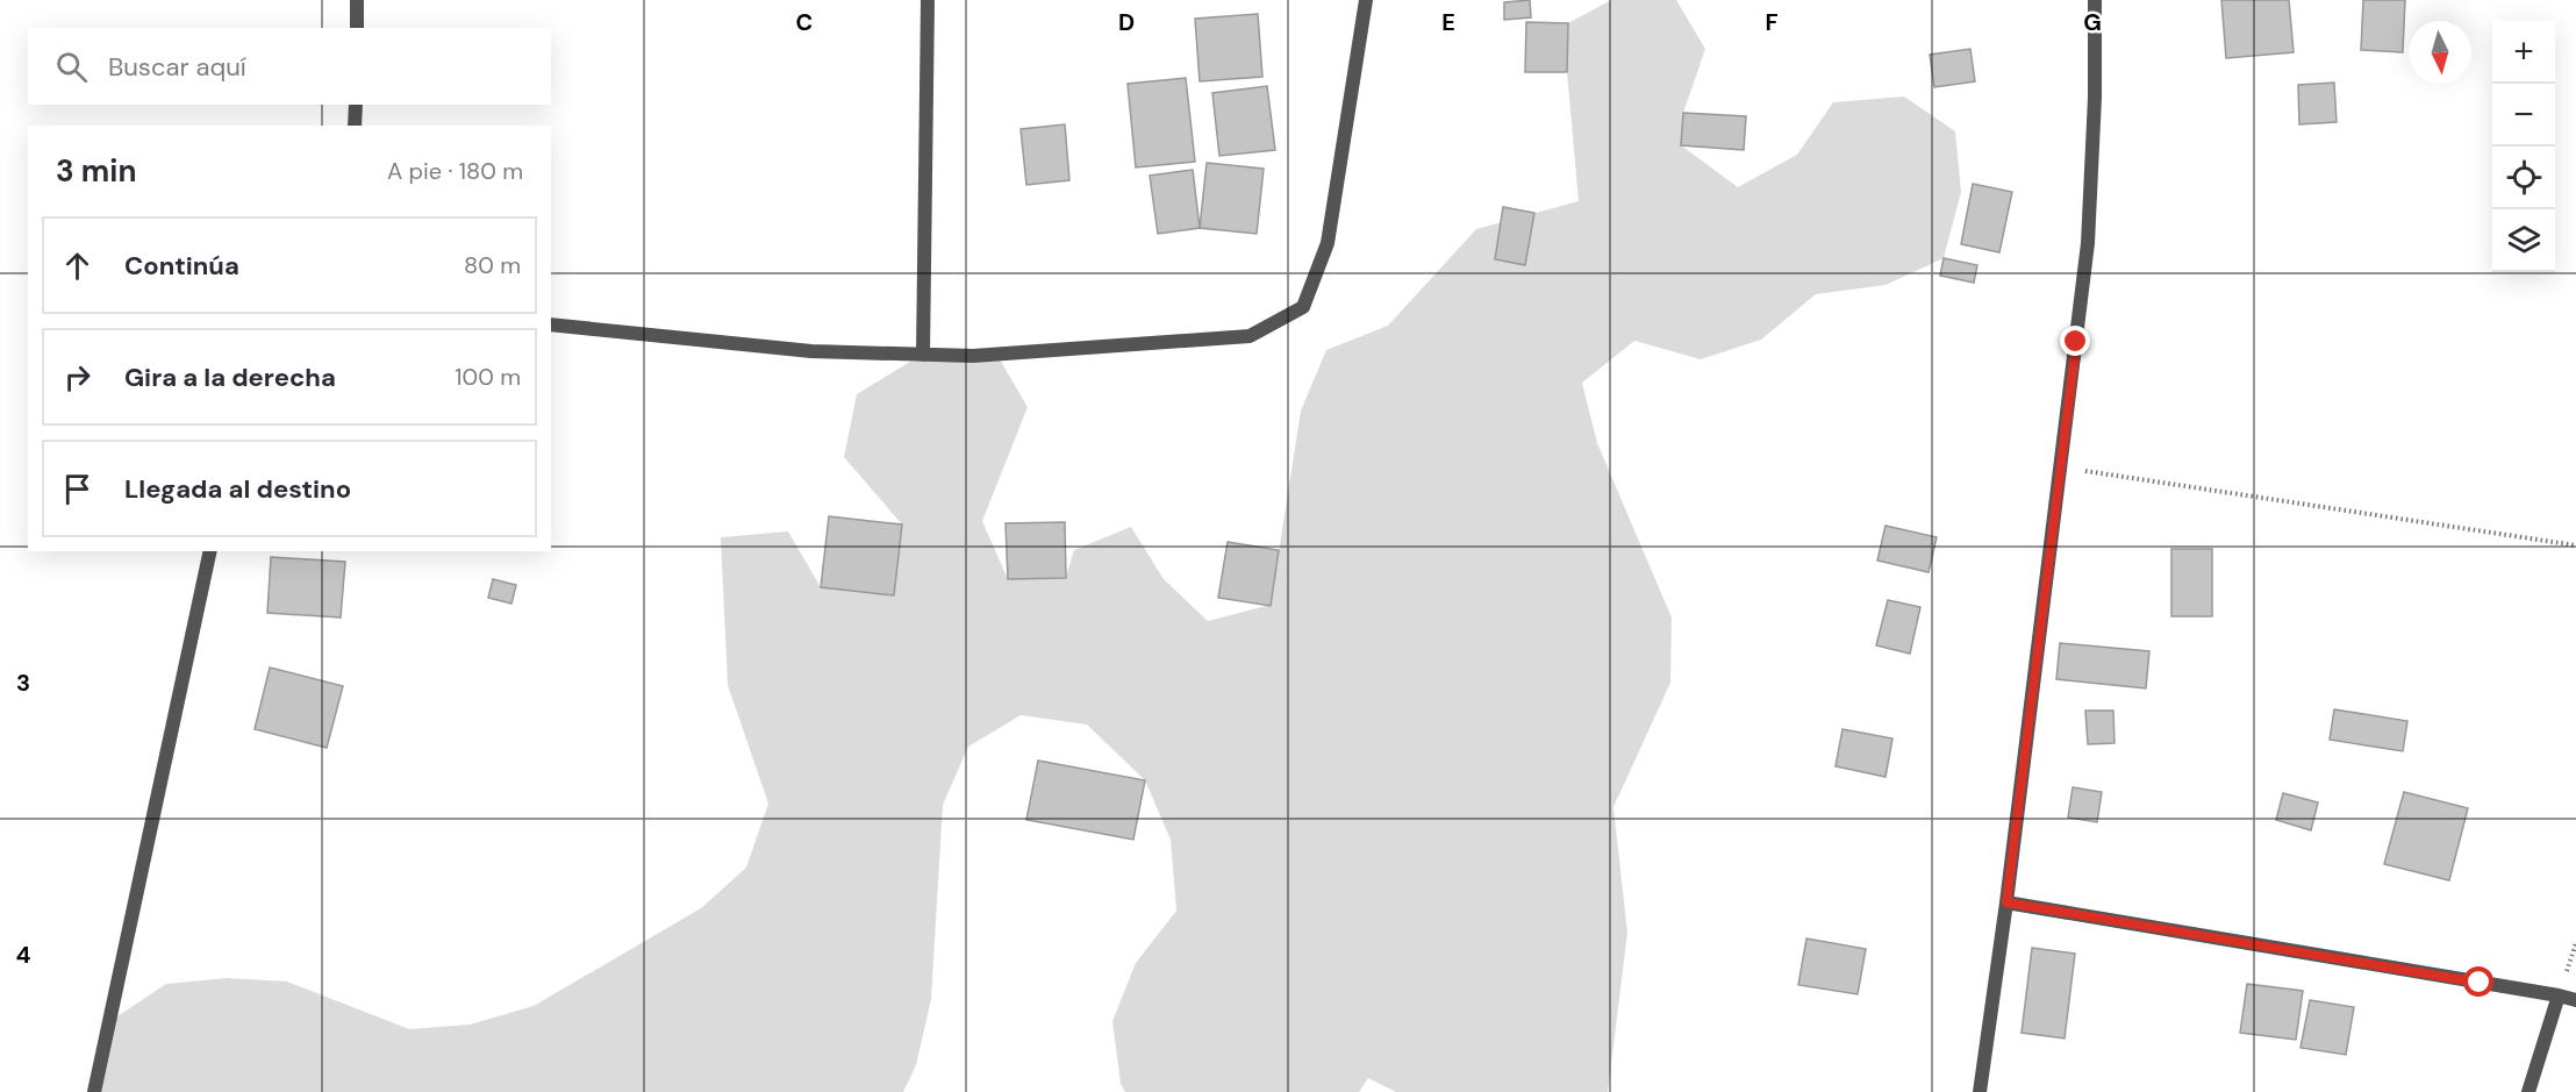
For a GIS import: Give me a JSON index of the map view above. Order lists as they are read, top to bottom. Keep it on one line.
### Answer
{"north":"bottom","page":{"map_buttons":["+","−"],"search":"Buscar aquí","heading":["3 min","A pie · 180 m"],"list":[["Continúa","80 m"],["Gira a la derecha","100 m"],"Llegada al destino"]},"grid":{"columns":["C","D","E","F","G"],"rows":["3","4"]}}
